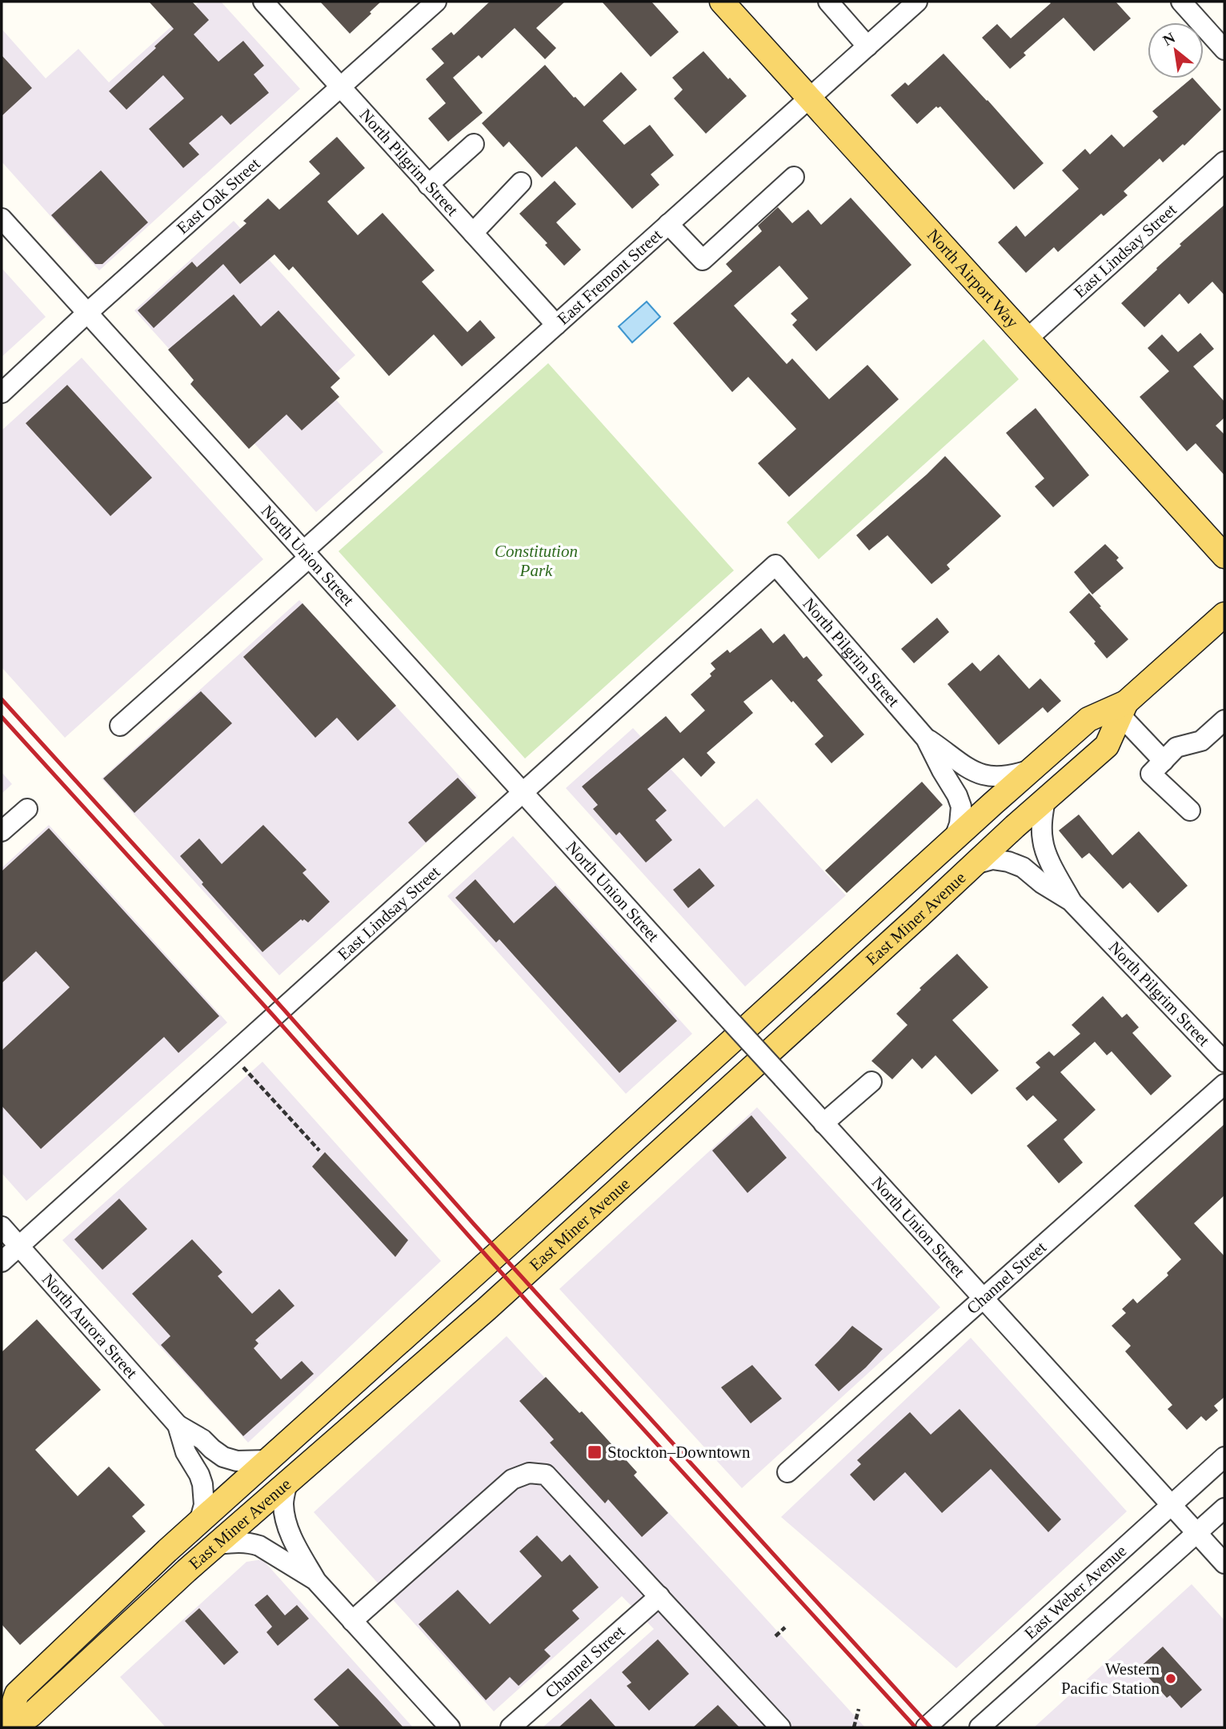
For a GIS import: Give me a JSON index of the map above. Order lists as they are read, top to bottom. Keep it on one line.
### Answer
{"streets":{"main road":["North Airport Way","East Miner Avenue"],"street":["North Pilgrim Street","East Oak Street","East Lindsay Street","East Fremont Street","North Union Street","Channel Street","North Aurora Street","East Weber Avenue"]},"crossings":[["North Pilgrim Street","East Oak Street"],["North Pilgrim Street","East Lindsay Street"],["North Pilgrim Street","East Fremont Street"],["North Pilgrim Street","East Miner Avenue"],["East Oak Street","North Union Street"],["East Lindsay Street","North Airport Way"],["East Lindsay Street","North Union Street"],["East Lindsay Street","North Aurora Street"],["East Fremont Street","North Airport Way"],["East Fremont Street","North Union Street"],["North Union Street","Channel Street"],["North Union Street","East Weber Avenue"],["East Miner Avenue","North Aurora Street"]],"parks":["Constitution Park"],"places":{"transit":["Stockton–Downtown"],"other":["Western Pacific Station"]},"north":"top left"}
